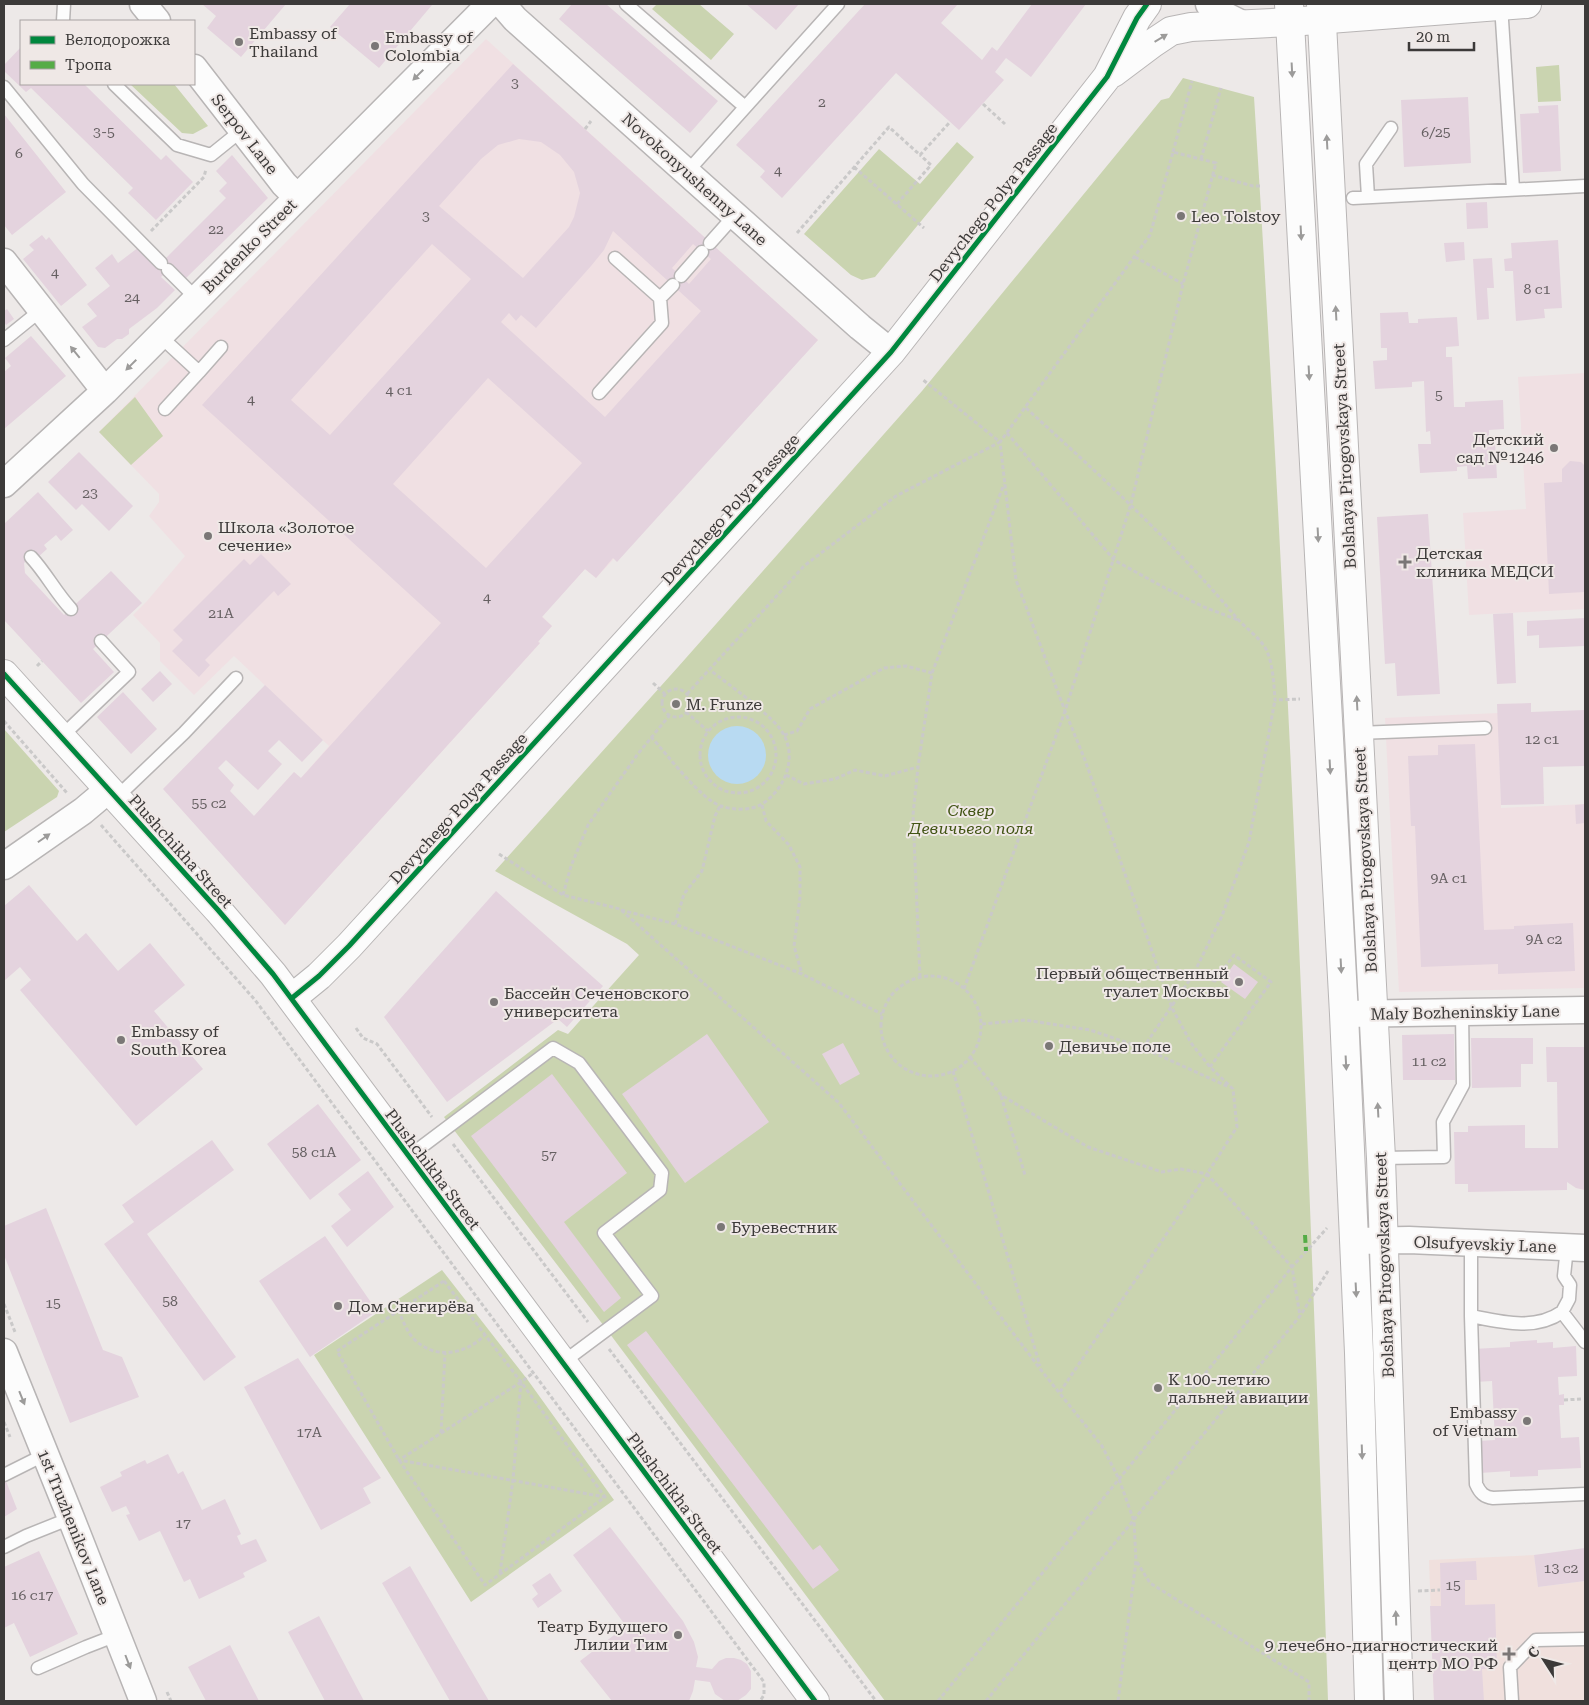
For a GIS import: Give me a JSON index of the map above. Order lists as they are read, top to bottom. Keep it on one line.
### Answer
{"streets":{"main road":["Devychego Polya Passage","Bolshaya Pirogovskaya Street","Plushchikha Street"],"street":["Serpov Lane","Novokonyushenny Lane","Burdenko Street","Maly Bozheninskiy Lane","Olsufyevskiy Lane","1st Truzhenikov Lane"]},"crossings":[["Serpov Lane","Burdenko Street"],["Novokonyushenny Lane","Devychego Polya Passage"],["Devychego Polya Passage","Plushchikha Street"],["Bolshaya Pirogovskaya Street","Maly Bozheninskiy Lane"],["Bolshaya Pirogovskaya Street","Olsufyevskiy Lane"]],"one_way":["Burdenko Street","1st Truzhenikov Lane"],"parks":["Сквер Девичьего поля"],"places":{"other":["Embassy of Thailand","Embassy of Colombia","Leo Tolstoy","Детский сад №1246","Школа «Золотое сечение»","M. Frunze","Первый общественный туалет Москвы","Бассейн Сеченовского университета","Embassy of South Korea","Девичье поле","Буревестник","Дом Снегирёва","К 100-летию дальней авиации","Embassy of Vietnam","Театр Будущего Лилии Тим"],"health":["Детская клиника МЕДСИ","9 лечебно-диагностический центр МО РФ"]},"house_numbers":["3","2","3-5","6/25","6","4","3","22","4","8 с1","24","4 с1","5","4","23","4","21А","12 с1","55 с2","9А с1","9А с2","11 с2","58 с1А","57","58","15","17А","17","13 с2","15","16 с17"],"legend":["Велодорожка","Тропа"],"scale_bar":"20 m","north":"top left"}
